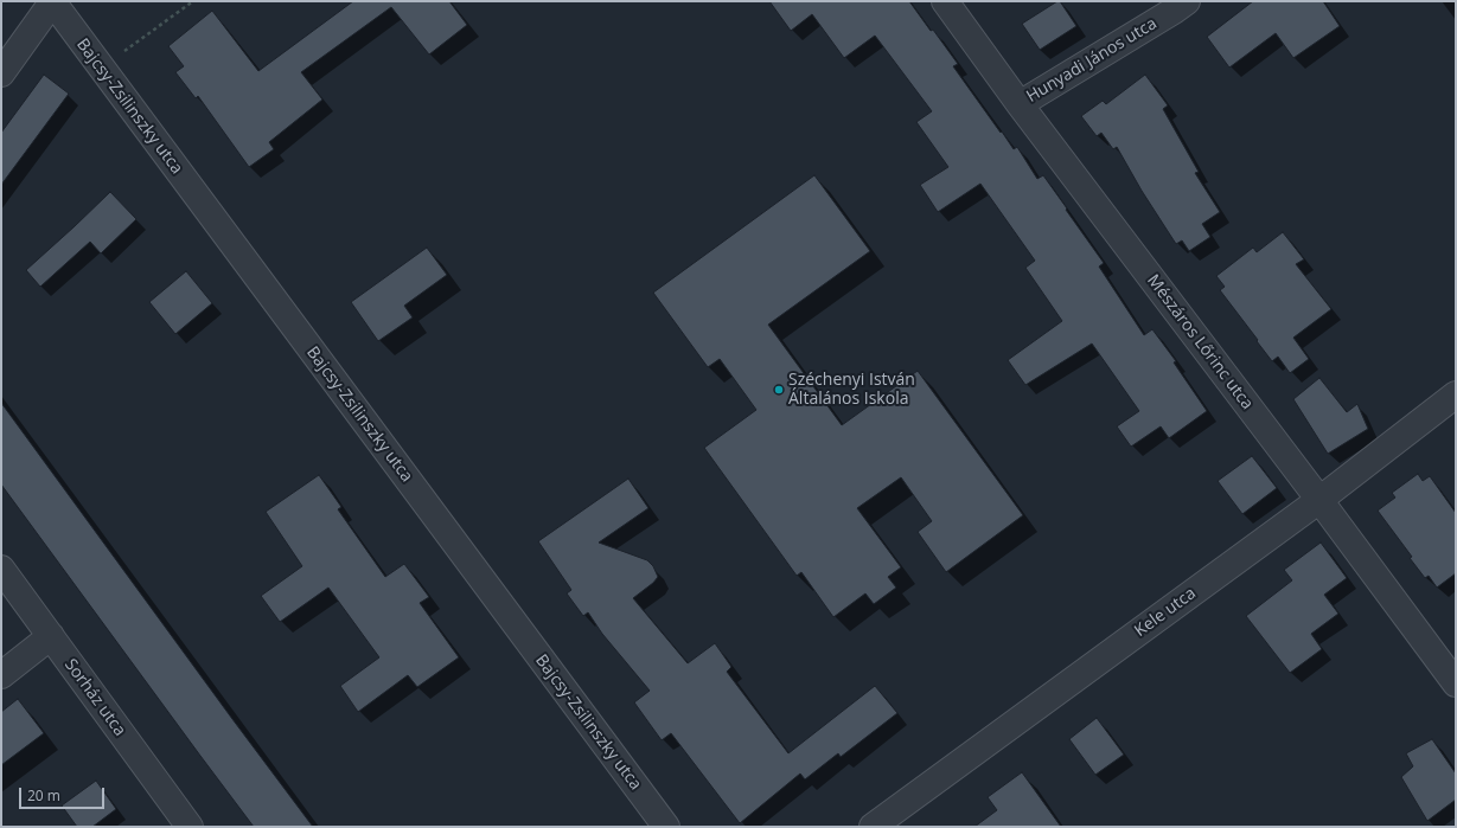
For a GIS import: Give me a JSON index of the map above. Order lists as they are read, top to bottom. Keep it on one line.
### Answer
{"streets":{"street":["Hunyadi János utca","Bajcsy-Zsilinszky utca","Mészáros Lőrinc utca","Kele utca","Sorház utca"]},"crossings":[["Hunyadi János utca","Mészáros Lőrinc utca"],["Mészáros Lőrinc utca","Kele utca"]],"places":["Széchenyi István Általános Iskola"],"scale_bar":"20 m"}
